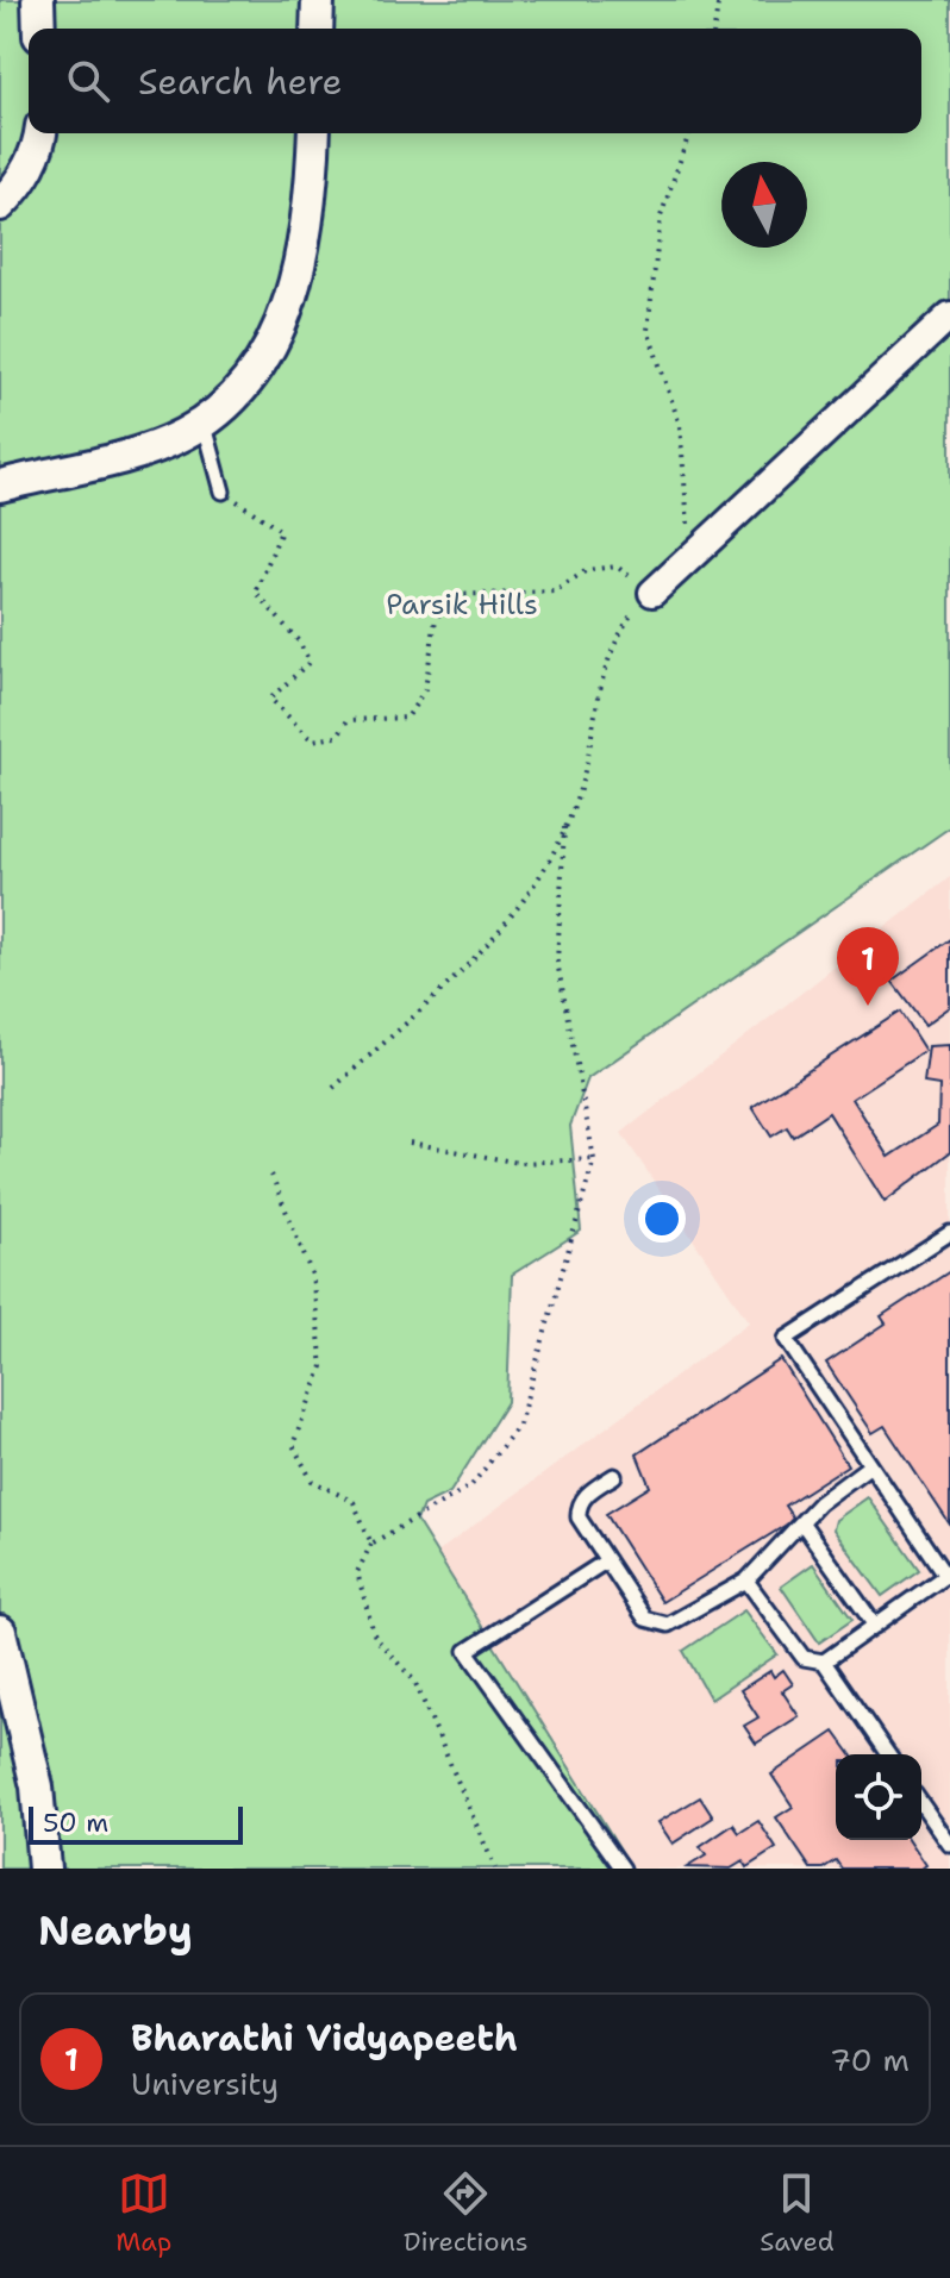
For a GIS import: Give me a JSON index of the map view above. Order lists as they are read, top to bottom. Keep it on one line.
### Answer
{"parks":["Parsik Hills"],"scale_bar":"50 m","north":"top","page":{"search":"Search here","pins":"1","scale":"50 m","heading":"Nearby","list":[{"mark":"1","name":"Bharathi Vidyapeeth","note":"University","value":"70 m"}],"nav":["Map","Directions","Saved"]}}
